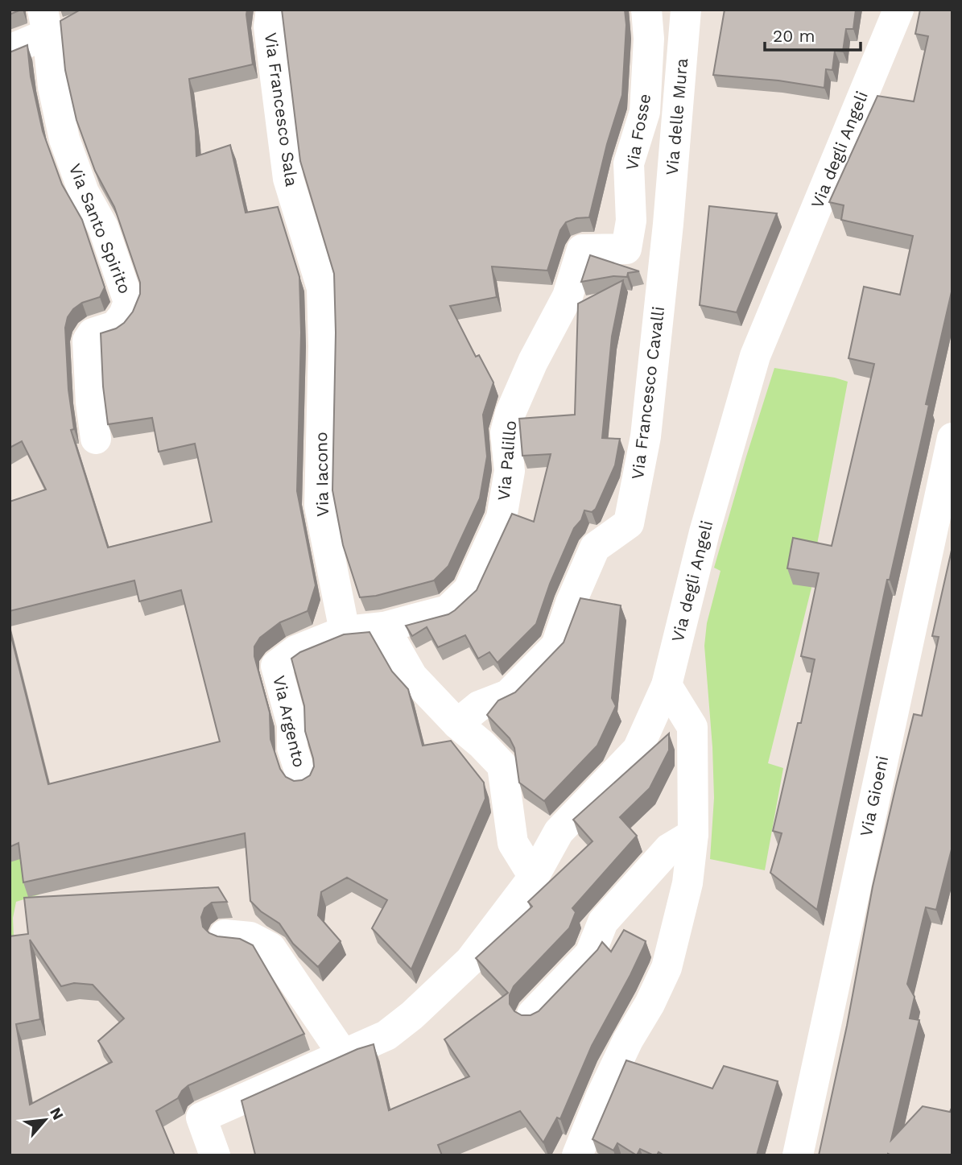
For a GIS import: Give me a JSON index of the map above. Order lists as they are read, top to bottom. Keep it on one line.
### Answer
{"streets":{"street":["Via Francesco Sala","Via delle Mura","Via Fosse","Via degli Angeli","Via Santo Spirito","Via Francesco Cavalli","Via Palillo","Via Iacono","Via Argento","Via Gioeni"]},"crossings":[["Via Francesco Sala","Via Iacono"],["Via delle Mura","Via Francesco Cavalli"],["Via Fosse","Via Palillo"],["Via Palillo","Via Iacono"],["Via Palillo","Via Argento"],["Via Iacono","Via Argento"]],"scale_bar":"20 m","north":"top right"}
